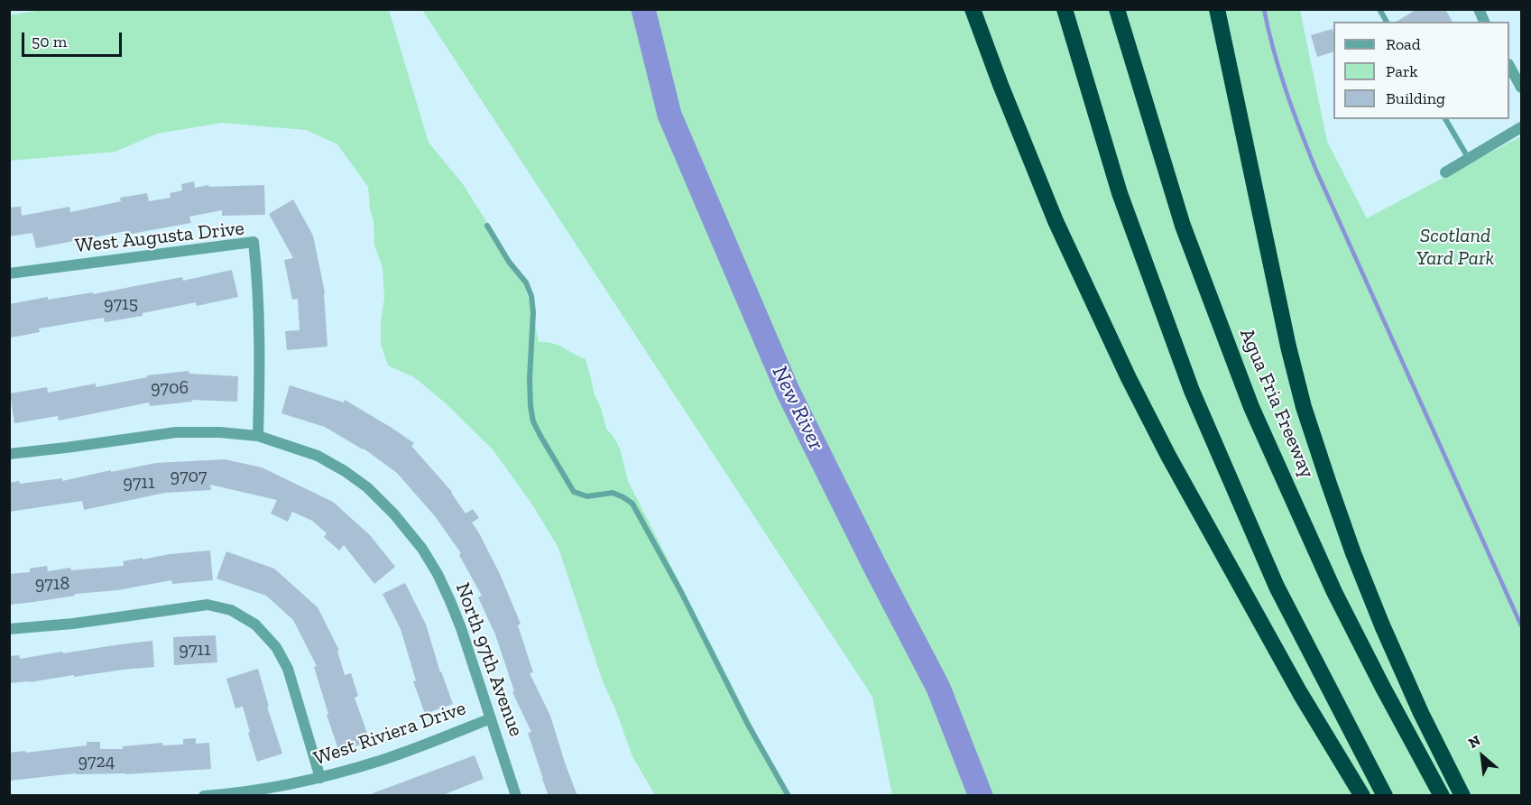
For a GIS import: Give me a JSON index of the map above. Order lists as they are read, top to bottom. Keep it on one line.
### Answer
{"streets":{"highway":["Agua Fria Freeway"],"street":["West Augusta Drive","North 97th Avenue","West Riviera Drive"]},"crossings":[["West Augusta Drive","North 97th Avenue"],["North 97th Avenue","West Riviera Drive"]],"water":["New River"],"parks":["Scotland Yard Park"],"house_numbers":["9715","9706","9707","9711","9718","9711","9724"],"legend":["Road","Park","Building"],"scale_bar":"50 m","north":"top left"}
